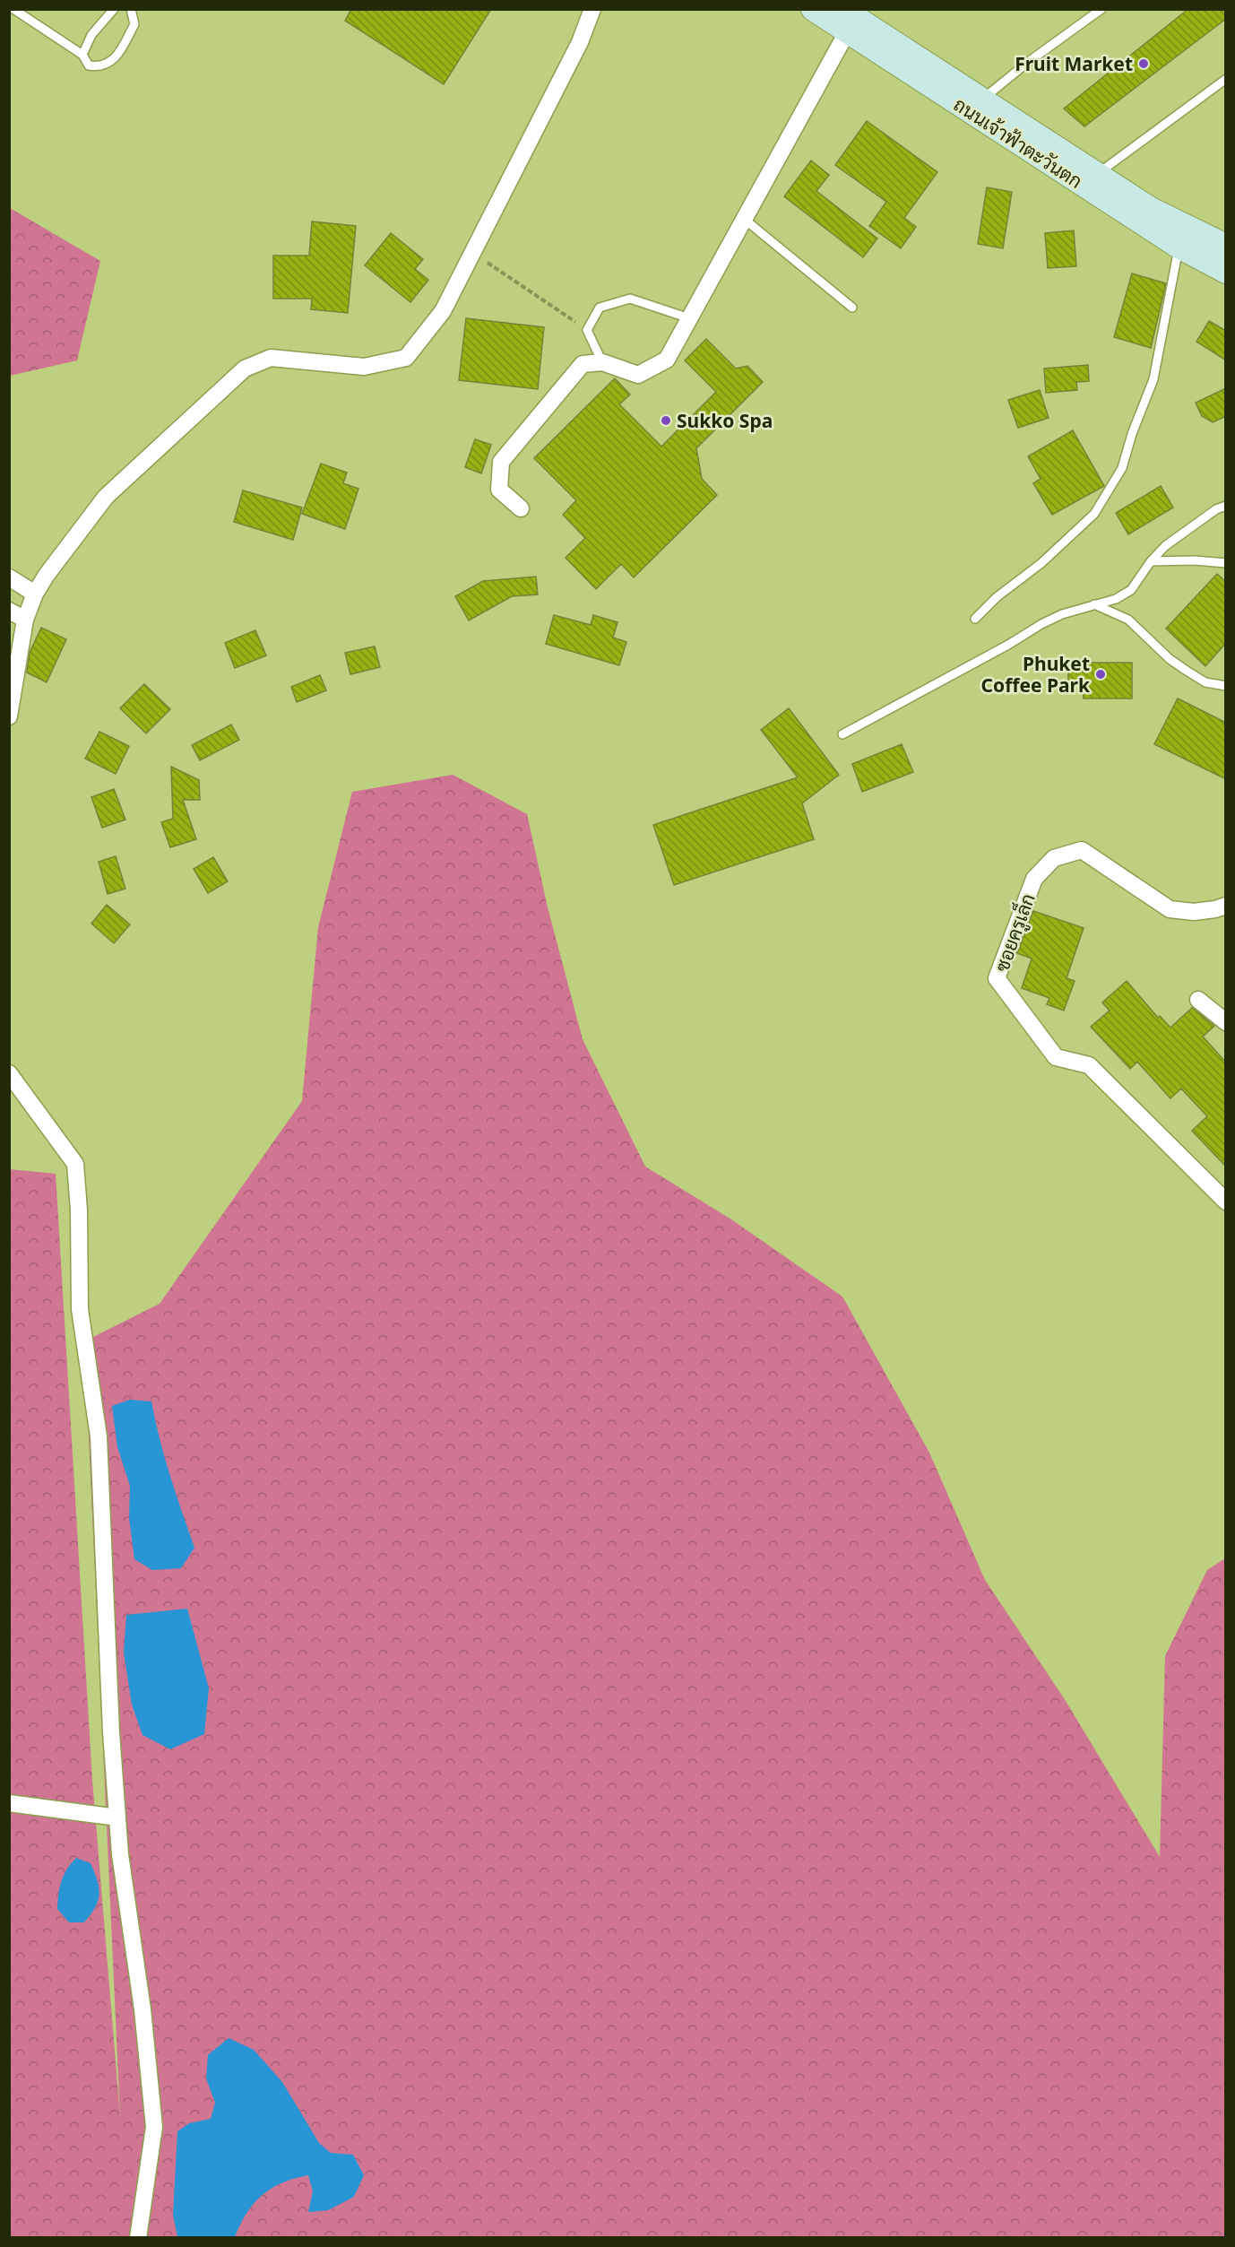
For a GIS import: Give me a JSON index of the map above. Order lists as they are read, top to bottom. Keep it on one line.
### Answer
{"streets":{"main road":["ถนนเจ้าฟ้าตะวันตก"],"street":["ซอยครูเล็ก"]},"places":["Fruit Market","Sukko Spa","Phuket Coffee Park"]}
